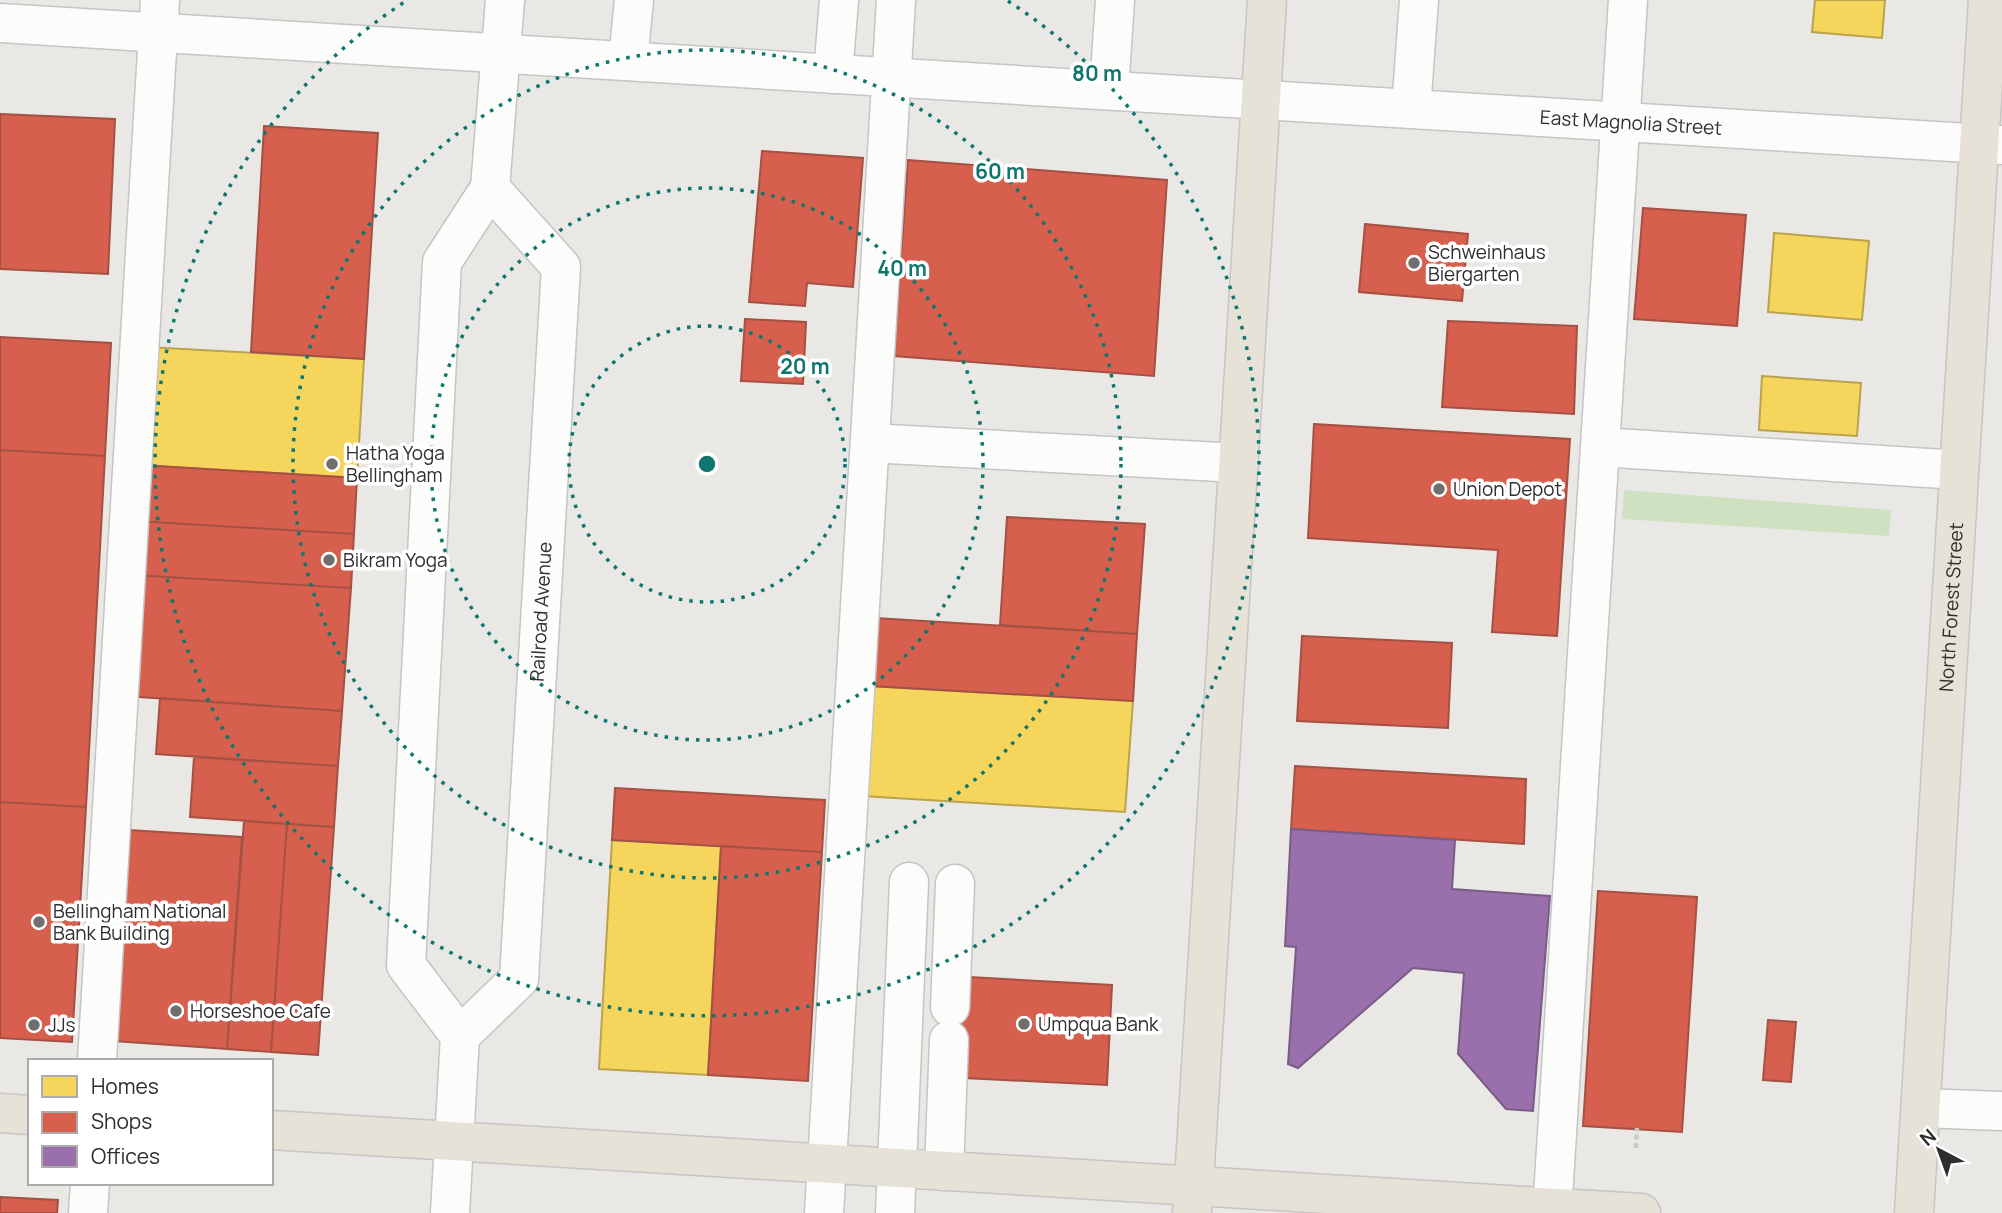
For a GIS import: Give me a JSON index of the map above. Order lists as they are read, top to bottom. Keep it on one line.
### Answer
{"streets":{"main road":["North Forest Street"],"street":["East Magnolia Street","Railroad Avenue"]},"crossings":[["East Magnolia Street","North Forest Street"]],"places":["Schweinhaus Biergarten","Hatha Yoga Bellingham","Union Depot","Bikram Yoga","Bellingham National Bank Building","Horseshoe Cafe","Umpqua Bank","JJs"],"legend":["Homes","Shops","Offices"],"north":"top left","rings":["80 m","60 m","40 m","20 m"]}
